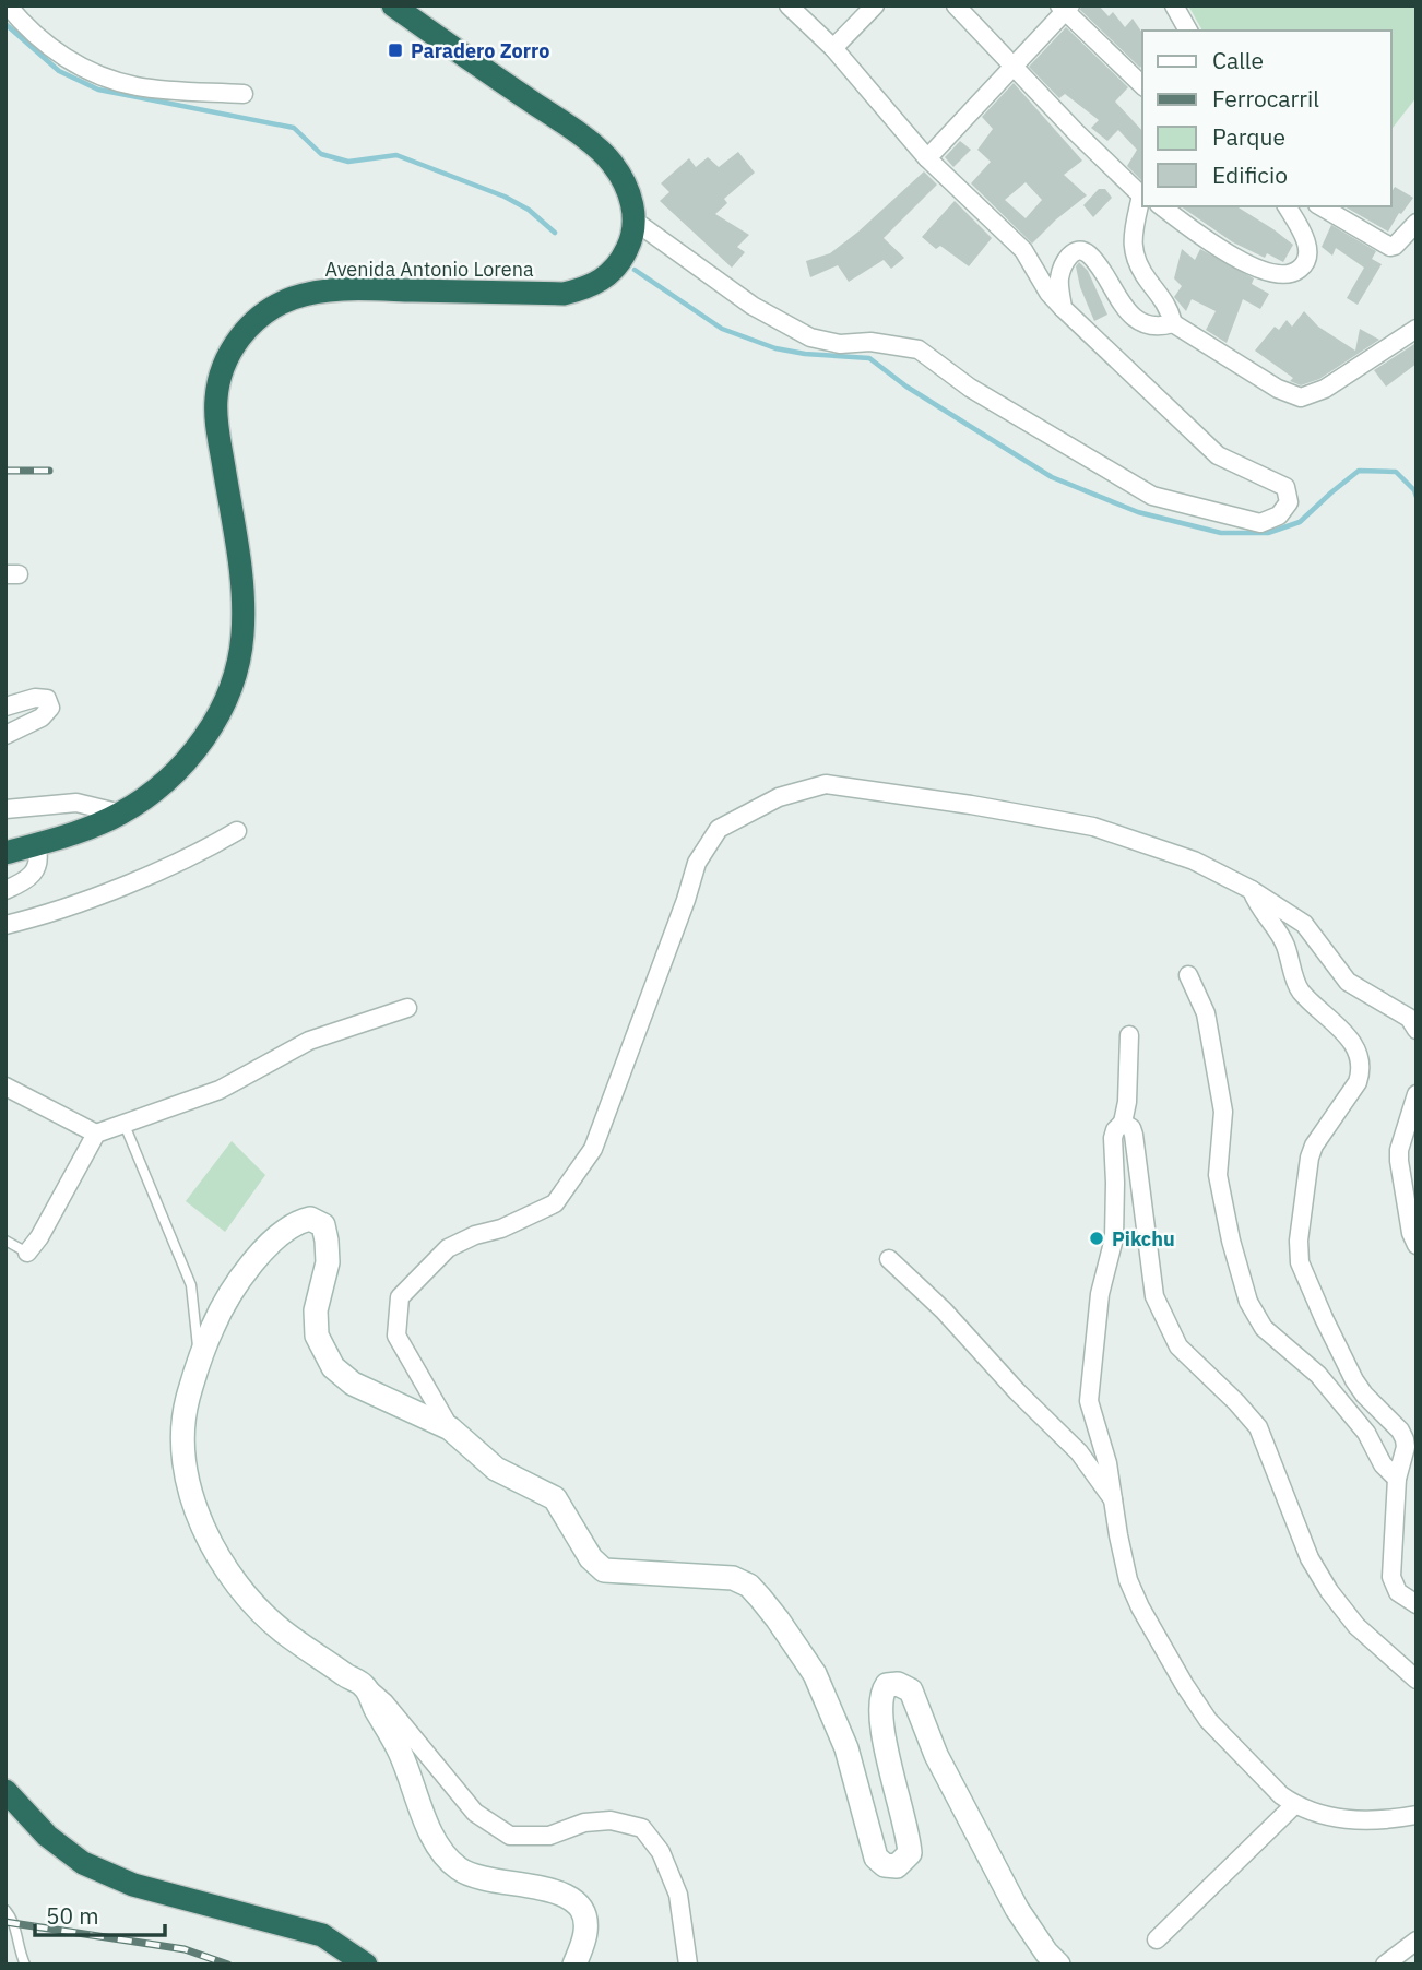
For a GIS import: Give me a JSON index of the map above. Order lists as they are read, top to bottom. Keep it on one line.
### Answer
{"streets":{"highway":["Avenida Antonio Lorena"]},"places":{"transit":["Paradero Zorro"],"other":["Pikchu"]},"legend":["Calle","Ferrocarril","Parque","Edificio"],"scale_bar":"50 m"}
